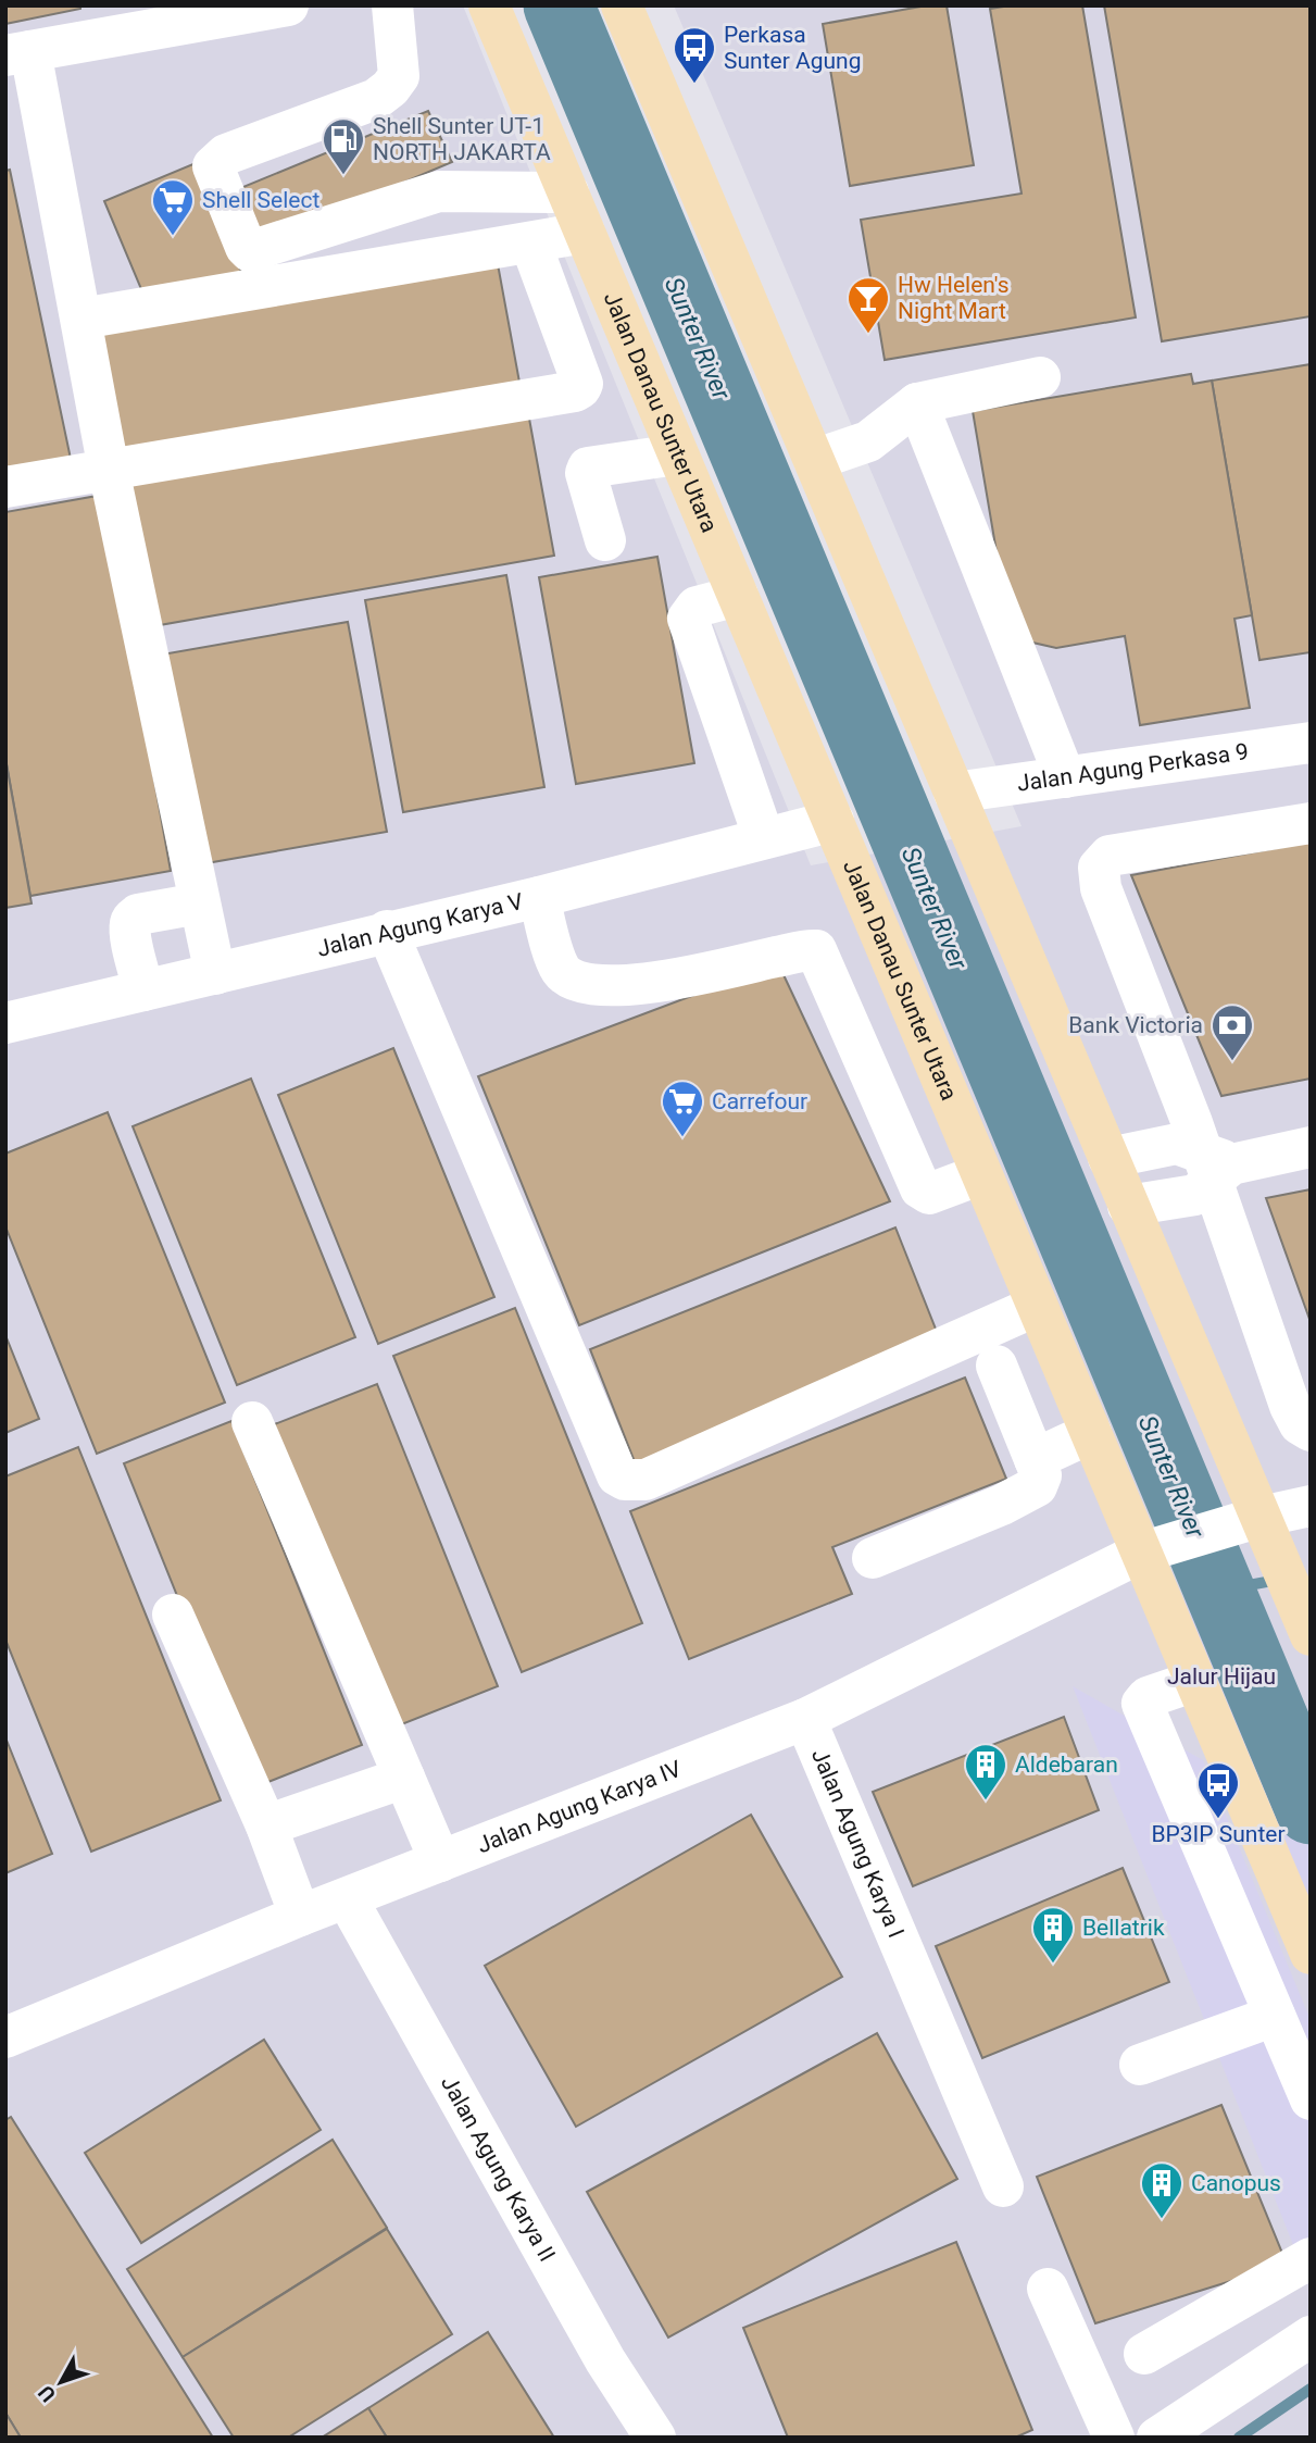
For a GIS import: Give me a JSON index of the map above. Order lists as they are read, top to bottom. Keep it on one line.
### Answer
{"streets":{"main road":["Jalan Danau Sunter Utara"],"street":["Jalan Agung Perkasa 9","Jalan Agung Karya V","Jalan Agung Karya IV","Jalan Agung Karya I","Jalan Agung Karya II"]},"crossings":[["Jalan Danau Sunter Utara","Jalan Agung Karya V"],["Jalan Danau Sunter Utara","Jalan Agung Karya IV"],["Jalan Agung Karya IV","Jalan Agung Karya I"],["Jalan Agung Karya IV","Jalan Agung Karya II"]],"water":["Sunter River"],"parks":["Jalur Hijau"],"places":{"bus stop":["Perkasa Sunter Agung","BP3IP Sunter"],"fuel station":["Shell Sunter UT-1 NORTH JAKARTA"],"supermarket":["Shell Select","Carrefour"],"bar":["Hw Helen's Night Mart"],"bank":["Bank Victoria"],"building":["Aldebaran","Bellatrik","Canopus"]},"north":"bottom left"}
